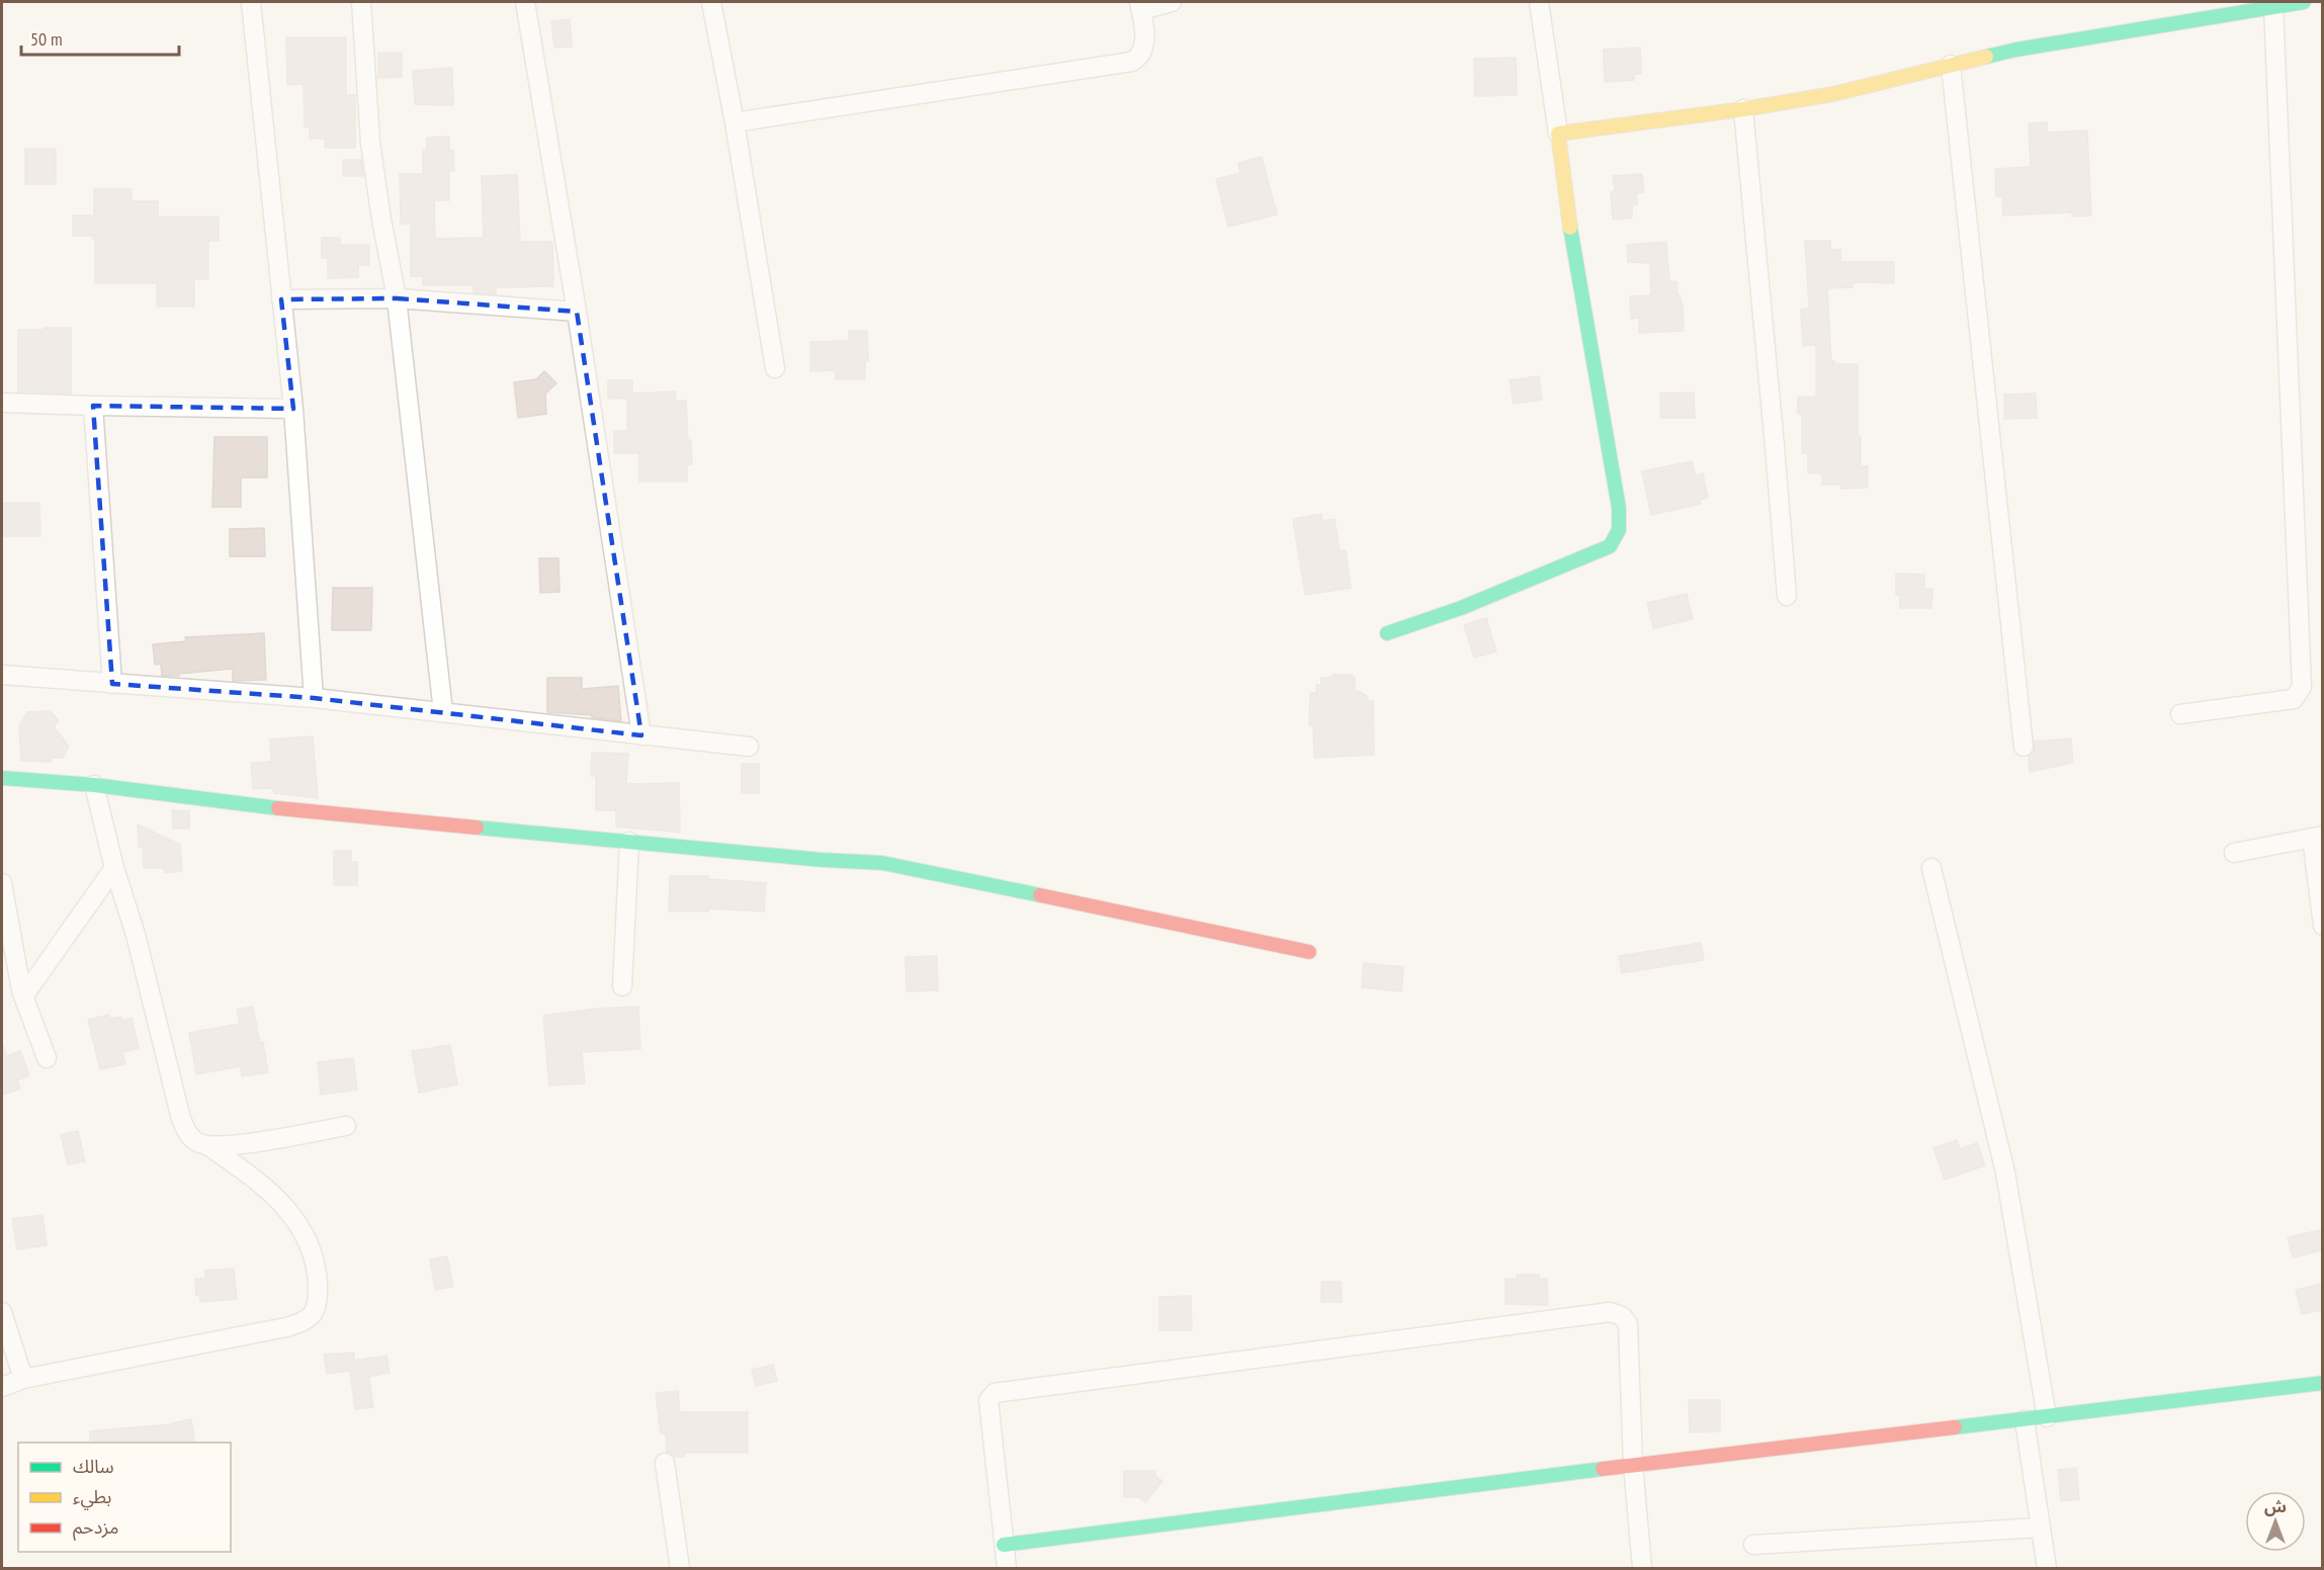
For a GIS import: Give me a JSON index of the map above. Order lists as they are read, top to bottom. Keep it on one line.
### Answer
{"legend":["سالك","بطيء","مزدحم"],"scale_bar":"50 m","north":"top"}
